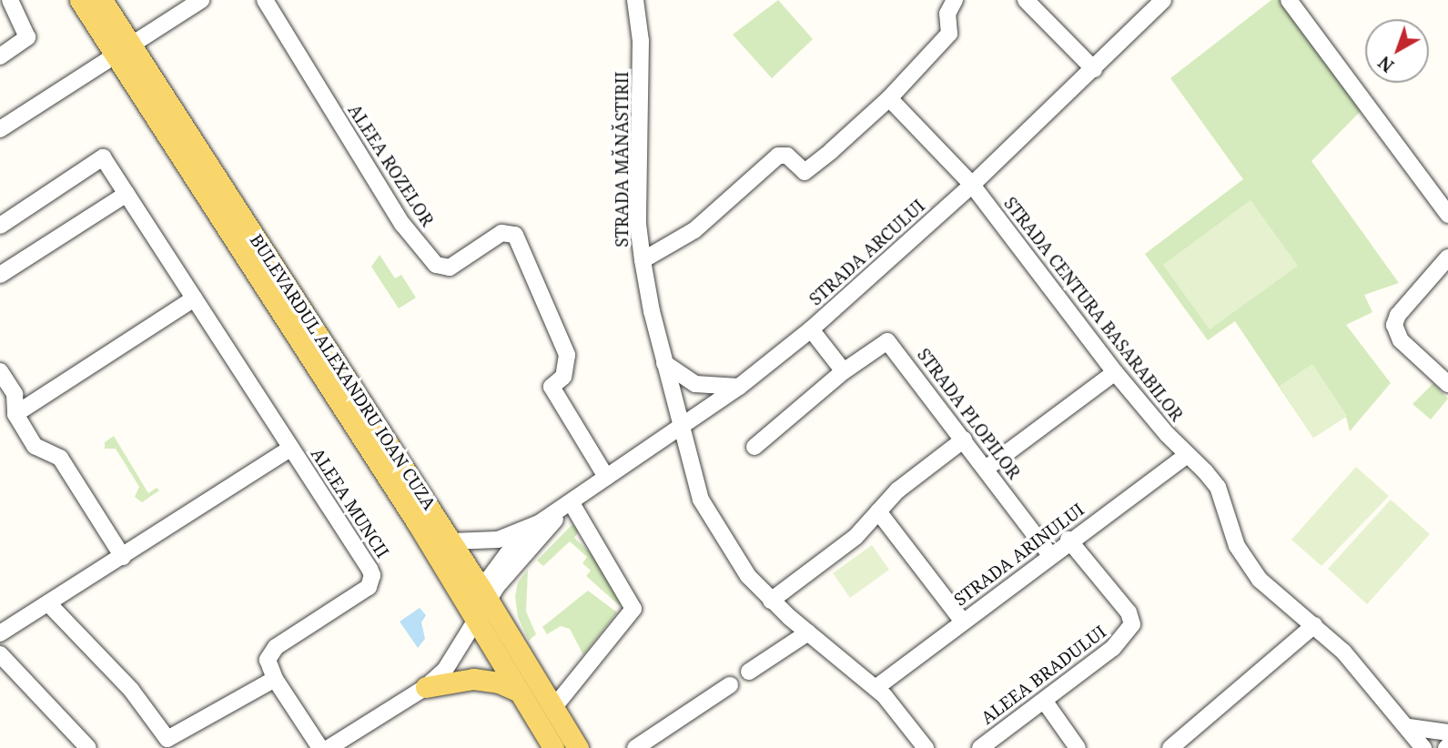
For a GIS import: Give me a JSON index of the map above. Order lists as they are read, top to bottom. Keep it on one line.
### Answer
{"streets":{"main road":["BULEVARDUL ALEXANDRU IOAN CUZA"],"street":["STRADA MĂNĂSTIRII","ALEEA ROZELOR","STRADA ARCULUI","STRADA CENTURA BASARABILOR","STRADA PLOPILOR","ALEEA MUNCII","STRADA ARINULUI","ALEEA BRADULUI"]},"crossings":[["STRADA MĂNĂSTIRII","STRADA ARCULUI"],["STRADA MĂNĂSTIRII","STRADA ARINULUI"],["ALEEA ROZELOR","STRADA ARCULUI"],["STRADA ARCULUI","STRADA CENTURA BASARABILOR"],["STRADA ARCULUI","BULEVARDUL ALEXANDRU IOAN CUZA"],["STRADA CENTURA BASARABILOR","STRADA ARINULUI"],["STRADA PLOPILOR","STRADA ARINULUI"],["STRADA ARINULUI","ALEEA BRADULUI"]],"north":"bottom left"}
